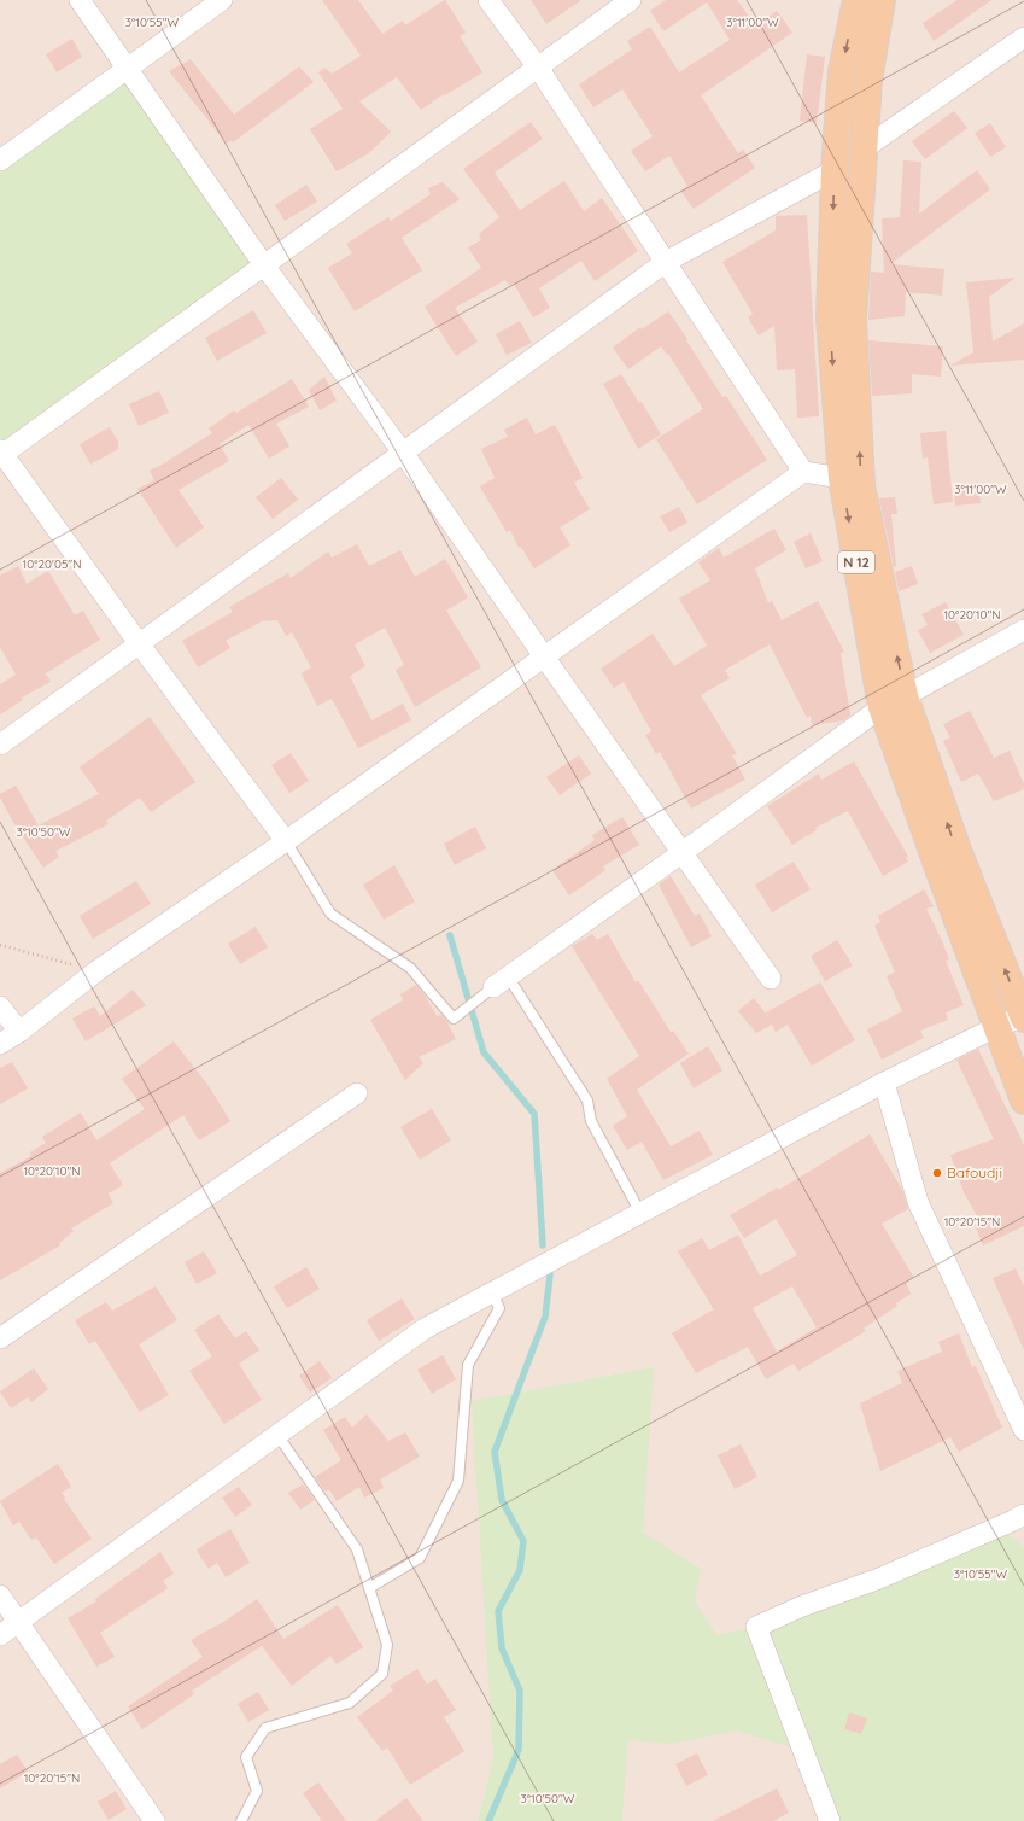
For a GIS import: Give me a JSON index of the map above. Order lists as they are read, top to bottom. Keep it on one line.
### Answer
{"streets":{"main road":["N 12"]},"places":["Bafoudji"],"coordinates":["3°10'55\"W","3°11'00\"W","10°20'05\"N","10°20'10\"N","3°10'50\"W","10°20'15\"N"]}
